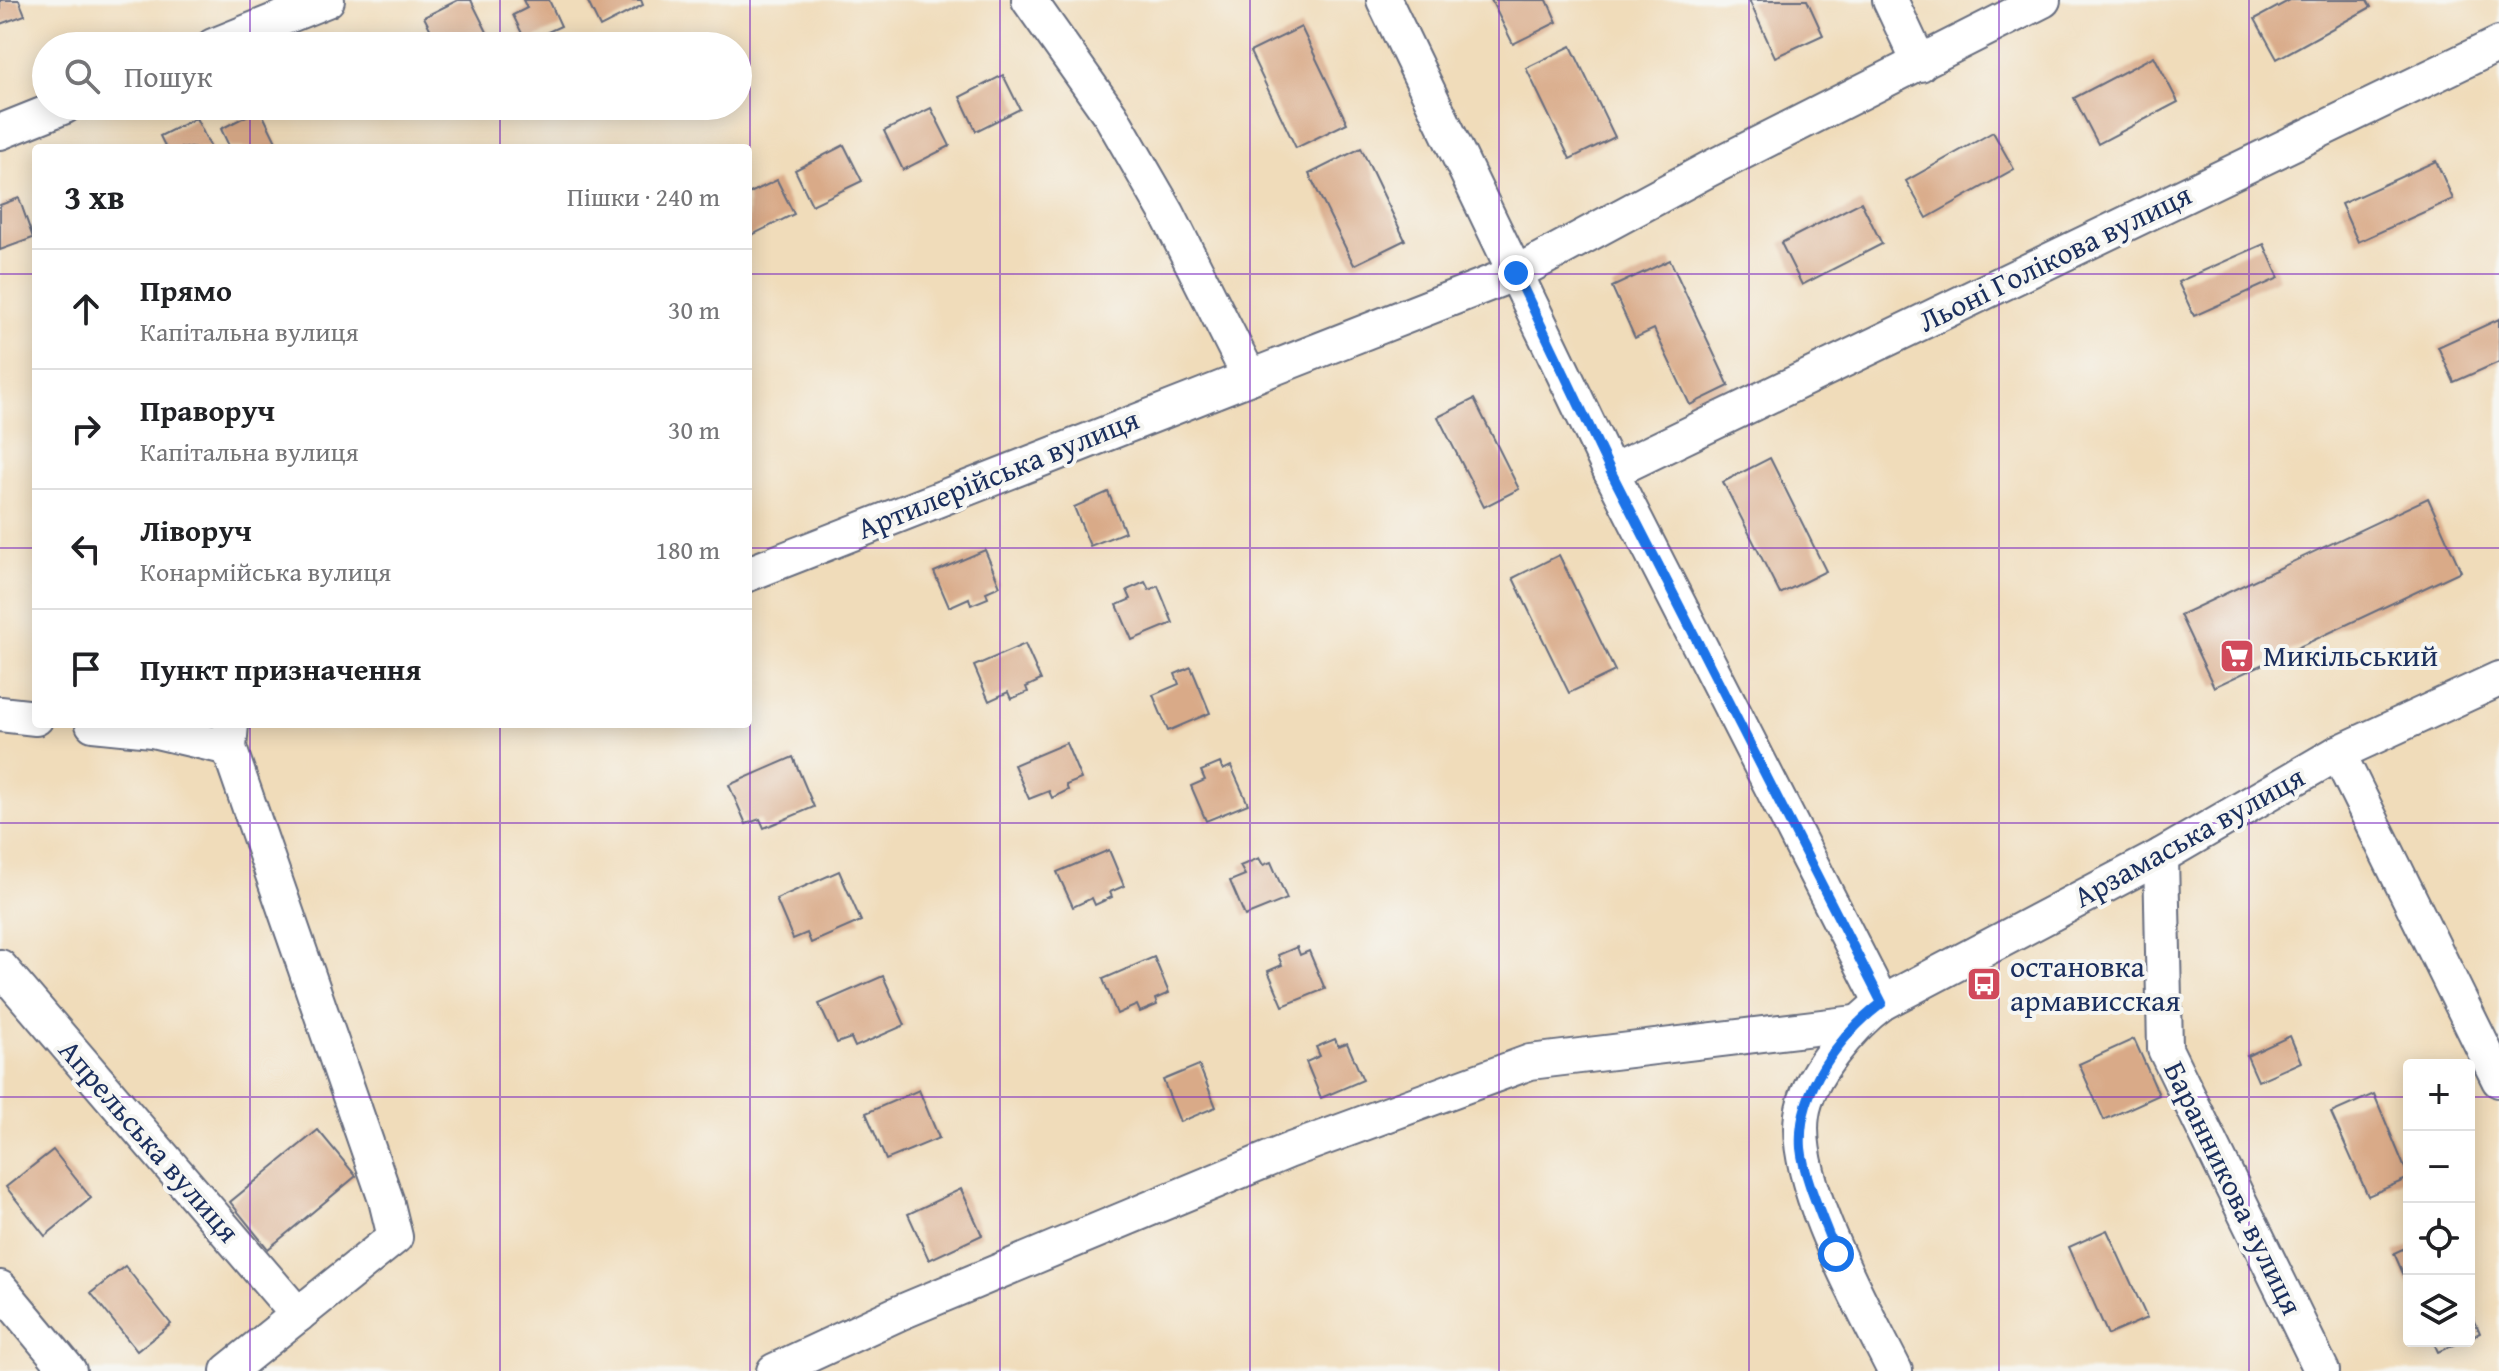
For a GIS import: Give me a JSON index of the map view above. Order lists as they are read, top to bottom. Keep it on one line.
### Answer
{"streets":{"street":["Льоні Голікова вулиця","Артилерійська вулиця","Арзамаська вулиця","Апрельська вулиця","Баранникова вулиця"]},"crossings":[["Арзамаська вулиця","Баранникова вулиця"]],"places":{"supermarket":["Микільський"],"bus stop":["остановка армависская"]},"page":{"search":"Пошук","heading":["3 хв","Пішки · 240 m"],"list":[["Прямо","Капітальна вулиця","30 m"],["Праворуч","Капітальна вулиця","30 m"],["Ліворуч","Конармійська вулиця","180 m"],"Пункт призначення"],"map_buttons":["+","−"]}}
